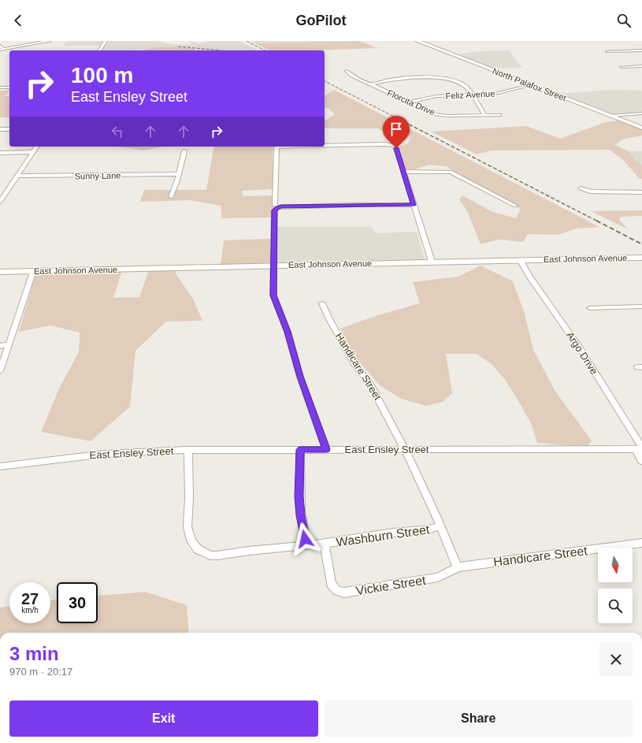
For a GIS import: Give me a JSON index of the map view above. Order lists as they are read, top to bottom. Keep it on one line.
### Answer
{"streets":{"main road":["North Palafox Street","East Johnson Avenue"],"street":["Feliz Avenue","Florcita Drive","Sunny Lane","Argo Drive","Handicare Street","East Ensley Street","Washburn Street","Vickie Street"]},"crossings":[["North Palafox Street","Feliz Avenue"],["Feliz Avenue","Florcita Drive"],["East Johnson Avenue","Argo Drive"],["Argo Drive","East Ensley Street"],["Handicare Street","East Ensley Street"],["Handicare Street","Washburn Street"],["Handicare Street","Vickie Street"],["East Ensley Street","Washburn Street"],["Washburn Street","Vickie Street"]],"north":"bottom","page":{"header":"GoPilot","turn":["100 m","East Ensley Street"],"speed":"27 km/h","limit":"30","heading":["3 min","970 m · 20:17"],"buttons":["Exit","Share"]}}
